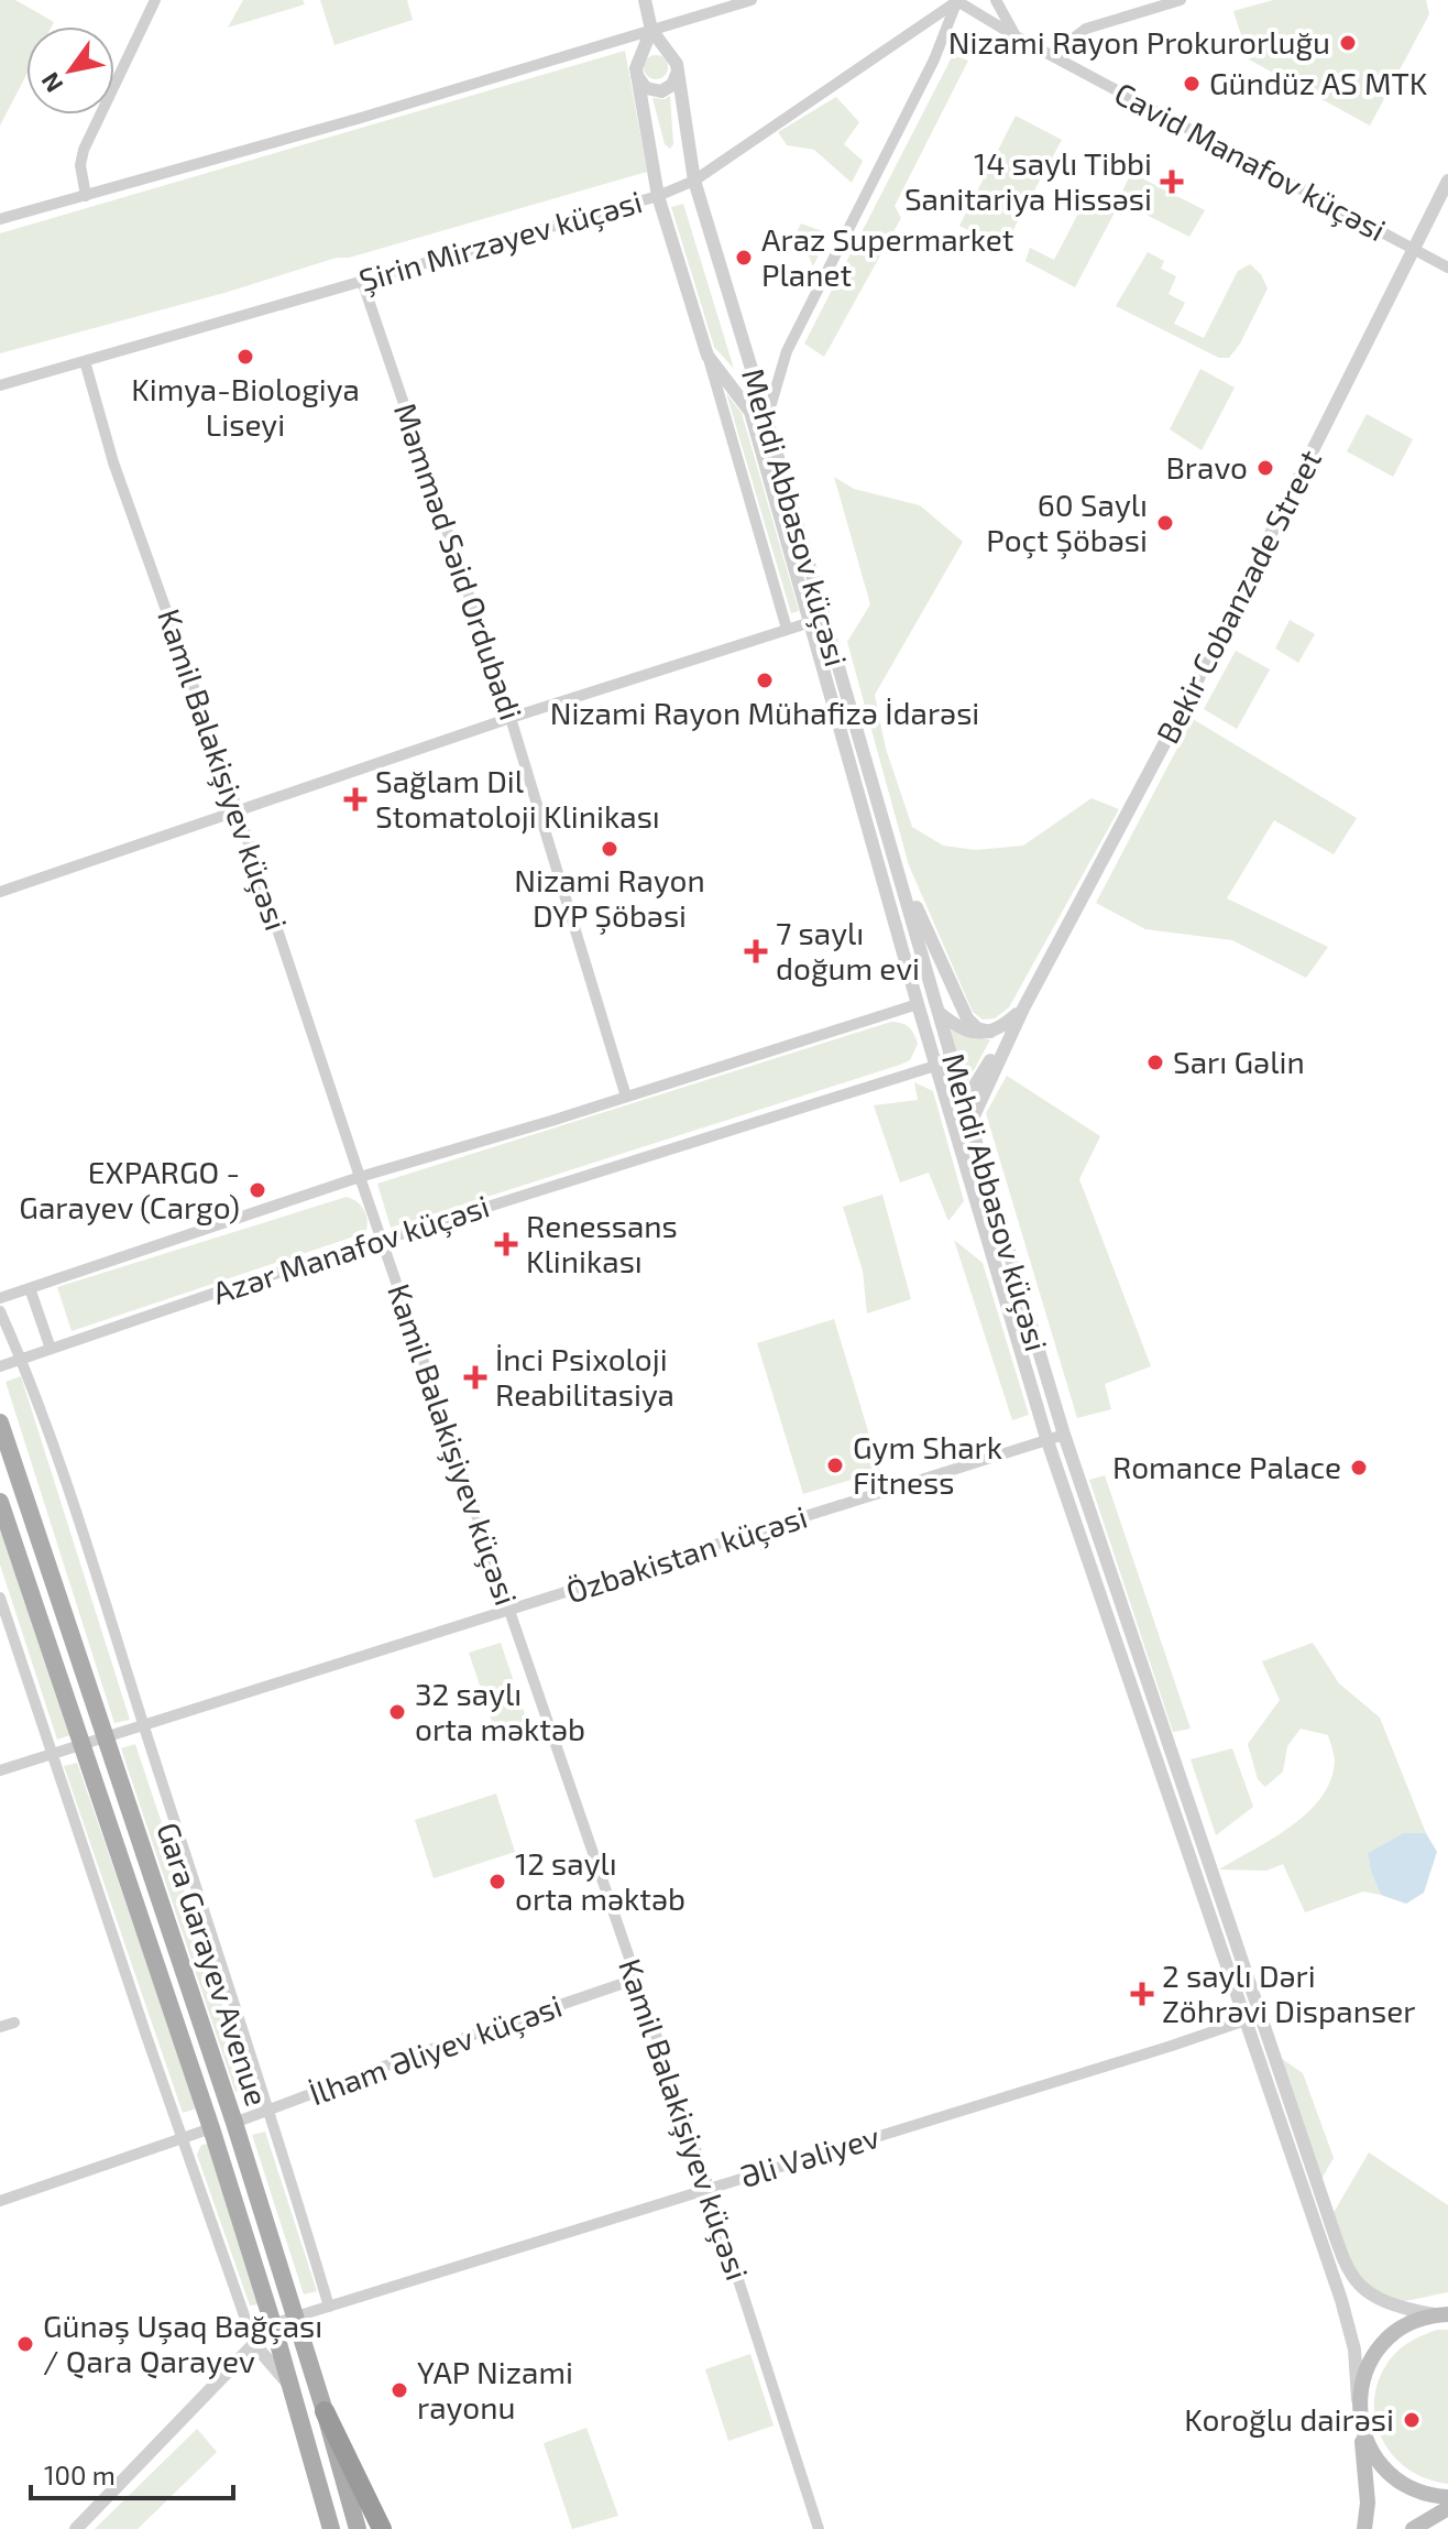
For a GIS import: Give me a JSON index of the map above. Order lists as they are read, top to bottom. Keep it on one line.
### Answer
{"streets":{"main road":["Gara Garayev Avenue"],"street":["Cavid Manafov küçəsi","Şirin Mirzəyev küçəsi","Mehdi Abbasov küçəsi","Məmməd Səid Ordubadi","Bekir Cobanzade Street","Kamil Balakişiyev küçəsi","Azər Manafov küçəsi","Özbəkistan küçəsi","İlham Əliyev küçəsi","Əli Vəliyev"]},"crossings":[["Cavid Manafov küçəsi","Şirin Mirzəyev küçəsi"],["Cavid Manafov küçəsi","Bekir Cobanzade Street"],["Şirin Mirzəyev küçəsi","Mehdi Abbasov küçəsi"],["Şirin Mirzəyev küçəsi","Məmməd Səid Ordubadi"],["Şirin Mirzəyev küçəsi","Kamil Balakişiyev küçəsi"],["Mehdi Abbasov küçəsi","Azər Manafov küçəsi"],["Mehdi Abbasov küçəsi","Özbəkistan küçəsi"],["Mehdi Abbasov küçəsi","Əli Vəliyev"],["Məmməd Səid Ordubadi","Azər Manafov küçəsi"],["Kamil Balakişiyev küçəsi","Azər Manafov küçəsi"],["Kamil Balakişiyev küçəsi","Özbəkistan küçəsi"],["Kamil Balakişiyev küçəsi","İlham Əliyev küçəsi"],["Kamil Balakişiyev küçəsi","Əli Vəliyev"],["Özbəkistan küçəsi","Gara Garayev Avenue"],["Gara Garayev Avenue","İlham Əliyev küçəsi"],["Gara Garayev Avenue","Əli Vəliyev"]],"places":{"other":["Nizami Rayon Prokurorluğu","Gündüz AS MTK","Araz Supermarket Planet","Kimya-Biologiya Liseyi","Bravo","60 Saylı Poçt Şöbəsi","Nizami Rayon Mühafizə İdarəsi","Nizami Rayon DYP Şöbəsi","Sarı Gəlin","EXPARGO - Garayev (Cargo)","Gym Shark Fitness","Romance Palace","32 saylı orta məktəb","12 saylı orta məktəb","Günəş Uşaq Bağçası / Qara Qarayev","YAP Nizami rayonu","Koroğlu dairəsi"],"health":["14 saylı Tibbi Sanitariya Hissəsi","Sağlam Dil Stomatoloji Klinikası","7 saylı doğum evi","Renessans Klinikası","İnci Psixoloji Reabilitasiya","2 saylı Dəri Zöhrəvi Dispanser"]},"scale_bar":"100 m","north":"bottom left"}
